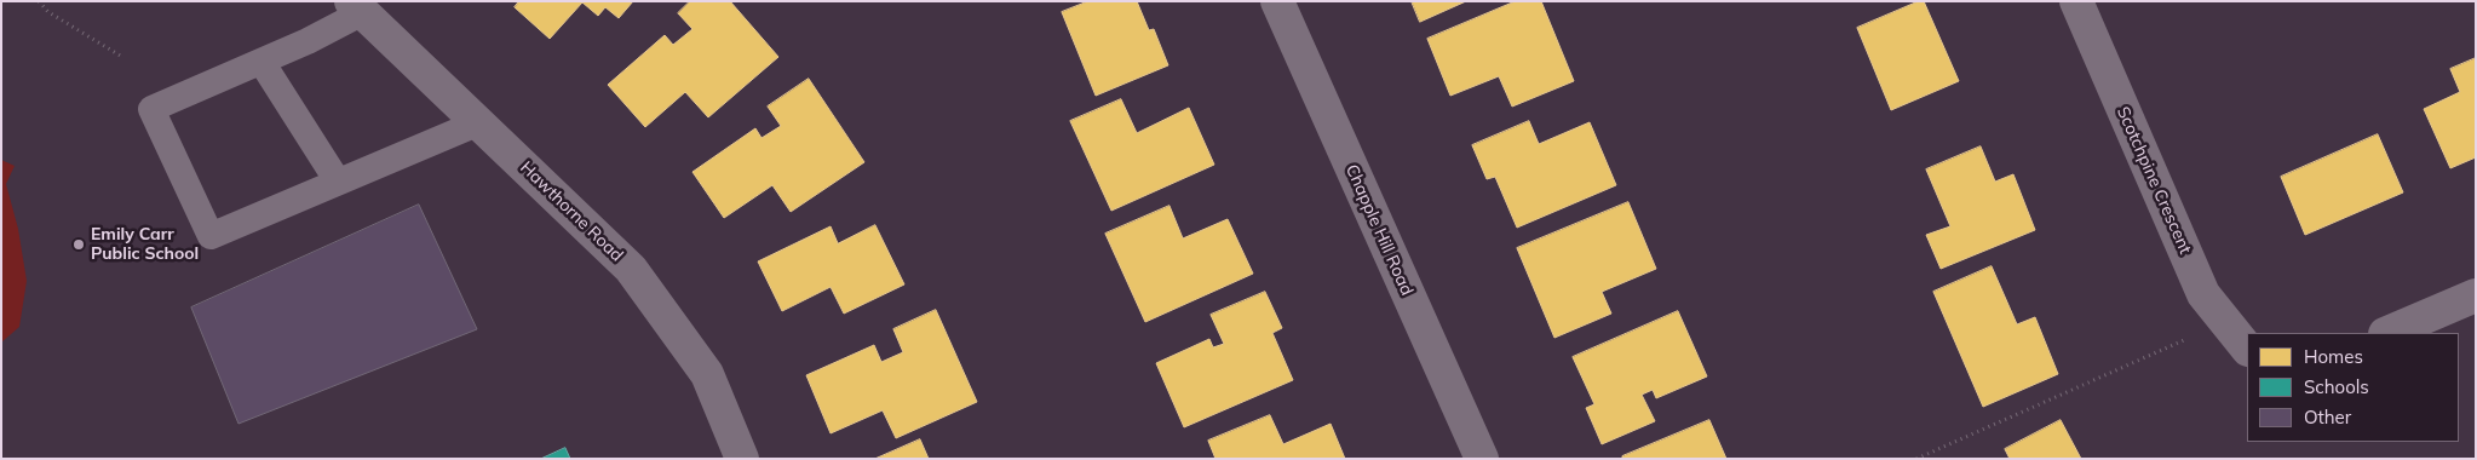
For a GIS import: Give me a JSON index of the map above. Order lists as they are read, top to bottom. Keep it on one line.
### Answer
{"streets":{"street":["Scotchpine Crescent","Hawthorne Road","Chapple Hill Road"]},"places":["Emily Carr Public School"],"legend":["Homes","Schools","Other"]}
